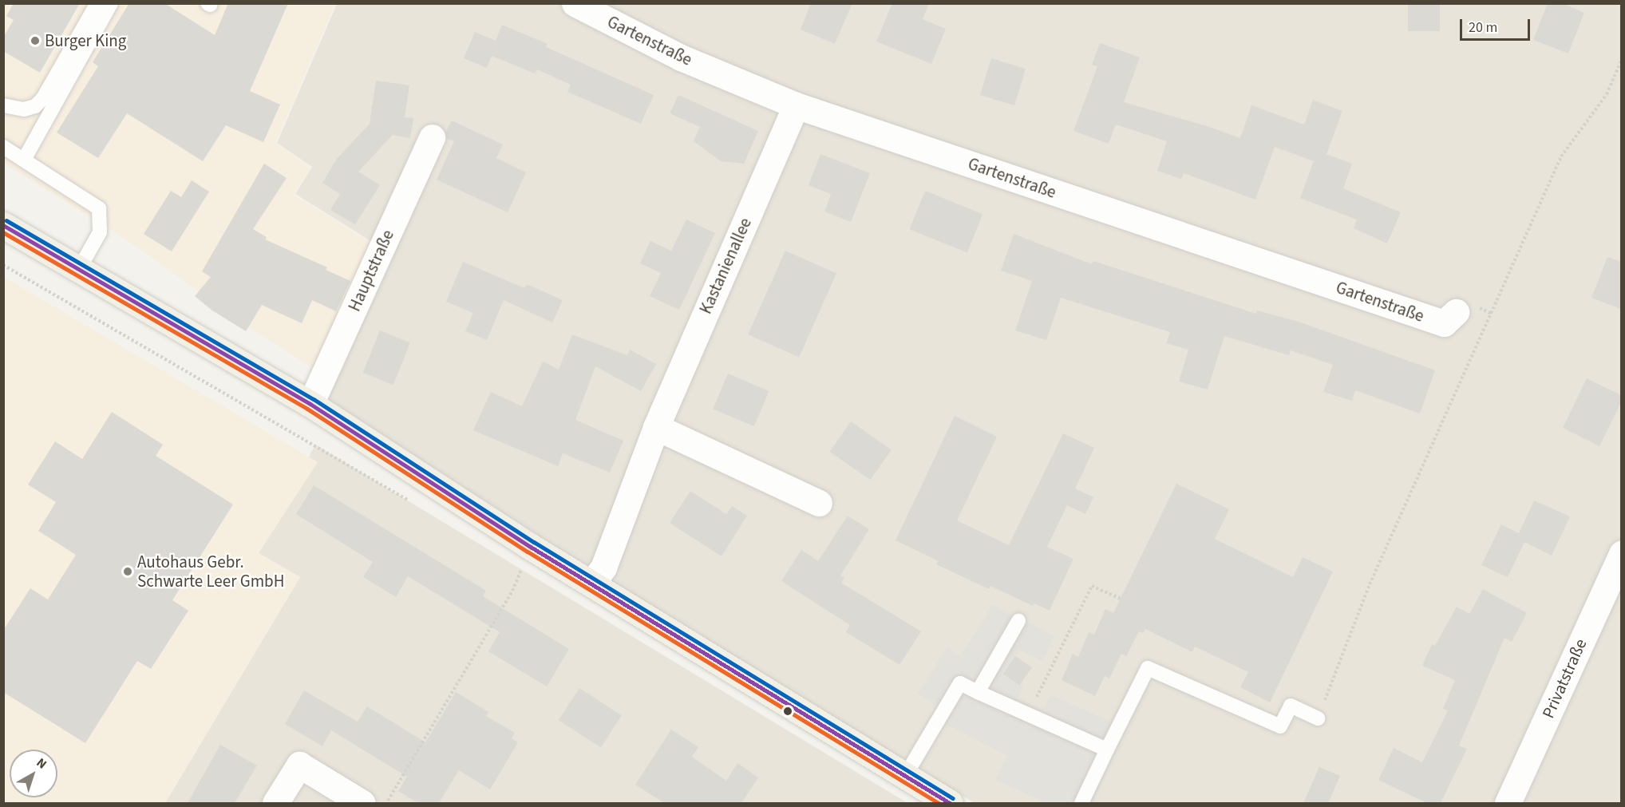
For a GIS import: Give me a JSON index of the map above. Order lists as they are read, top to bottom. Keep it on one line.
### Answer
{"streets":{"street":["Gartenstraße","Kastanienallee","Hauptstraße","Privatstraße"]},"crossings":[["Gartenstraße","Kastanienallee"]],"places":["Burger King","Autohaus Gebr. Schwarte Leer GmbH"],"scale_bar":"20 m","north":"top right"}
